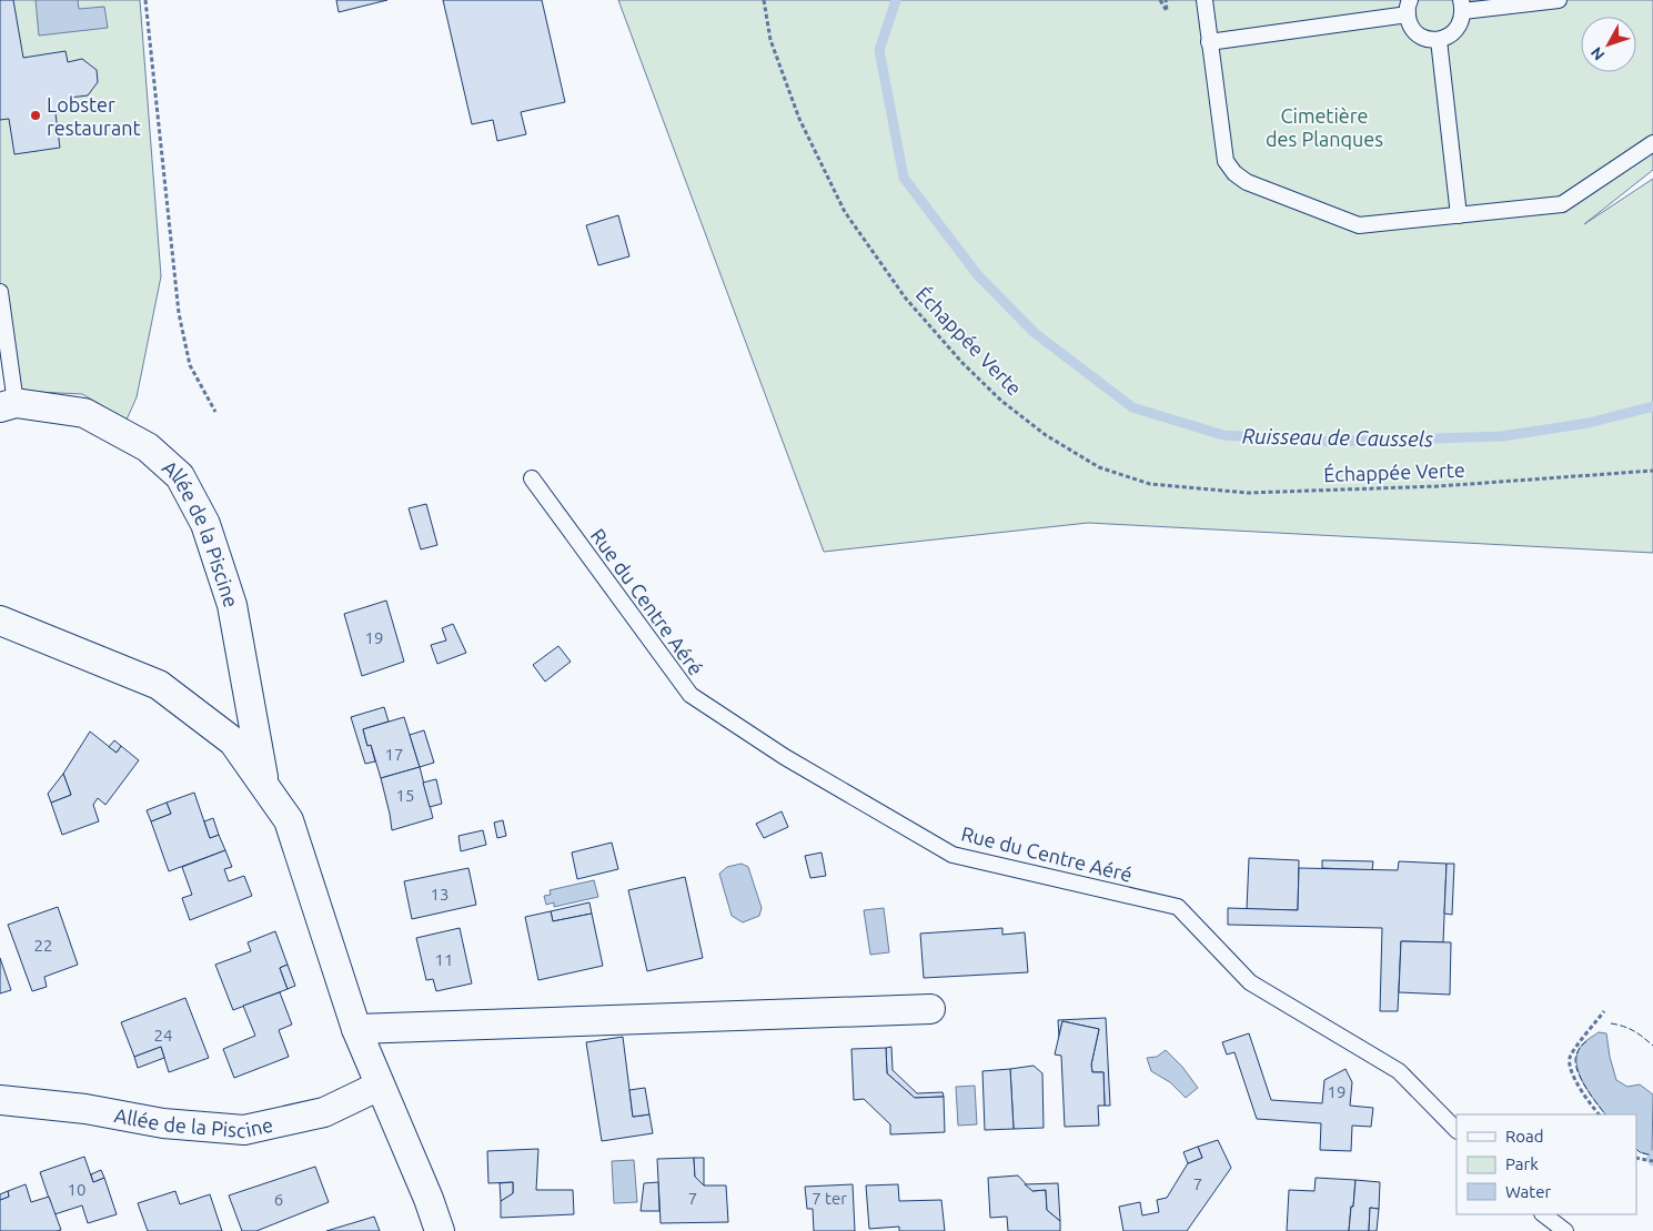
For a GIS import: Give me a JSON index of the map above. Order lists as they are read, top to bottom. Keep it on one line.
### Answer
{"streets":{"street":["Allée de la Piscine"],"lane":["Rue du Centre Aéré"],"path":["Échappée Verte"]},"water":["Ruisseau de Caussels"],"parks":["Cimetière des Planques"],"places":["Lobster restaurant"],"house_numbers":["19","17","15","13","22","11","24","19","7","10","7","7 ter","6"],"legend":["Road","Park","Water"],"north":"bottom left"}
